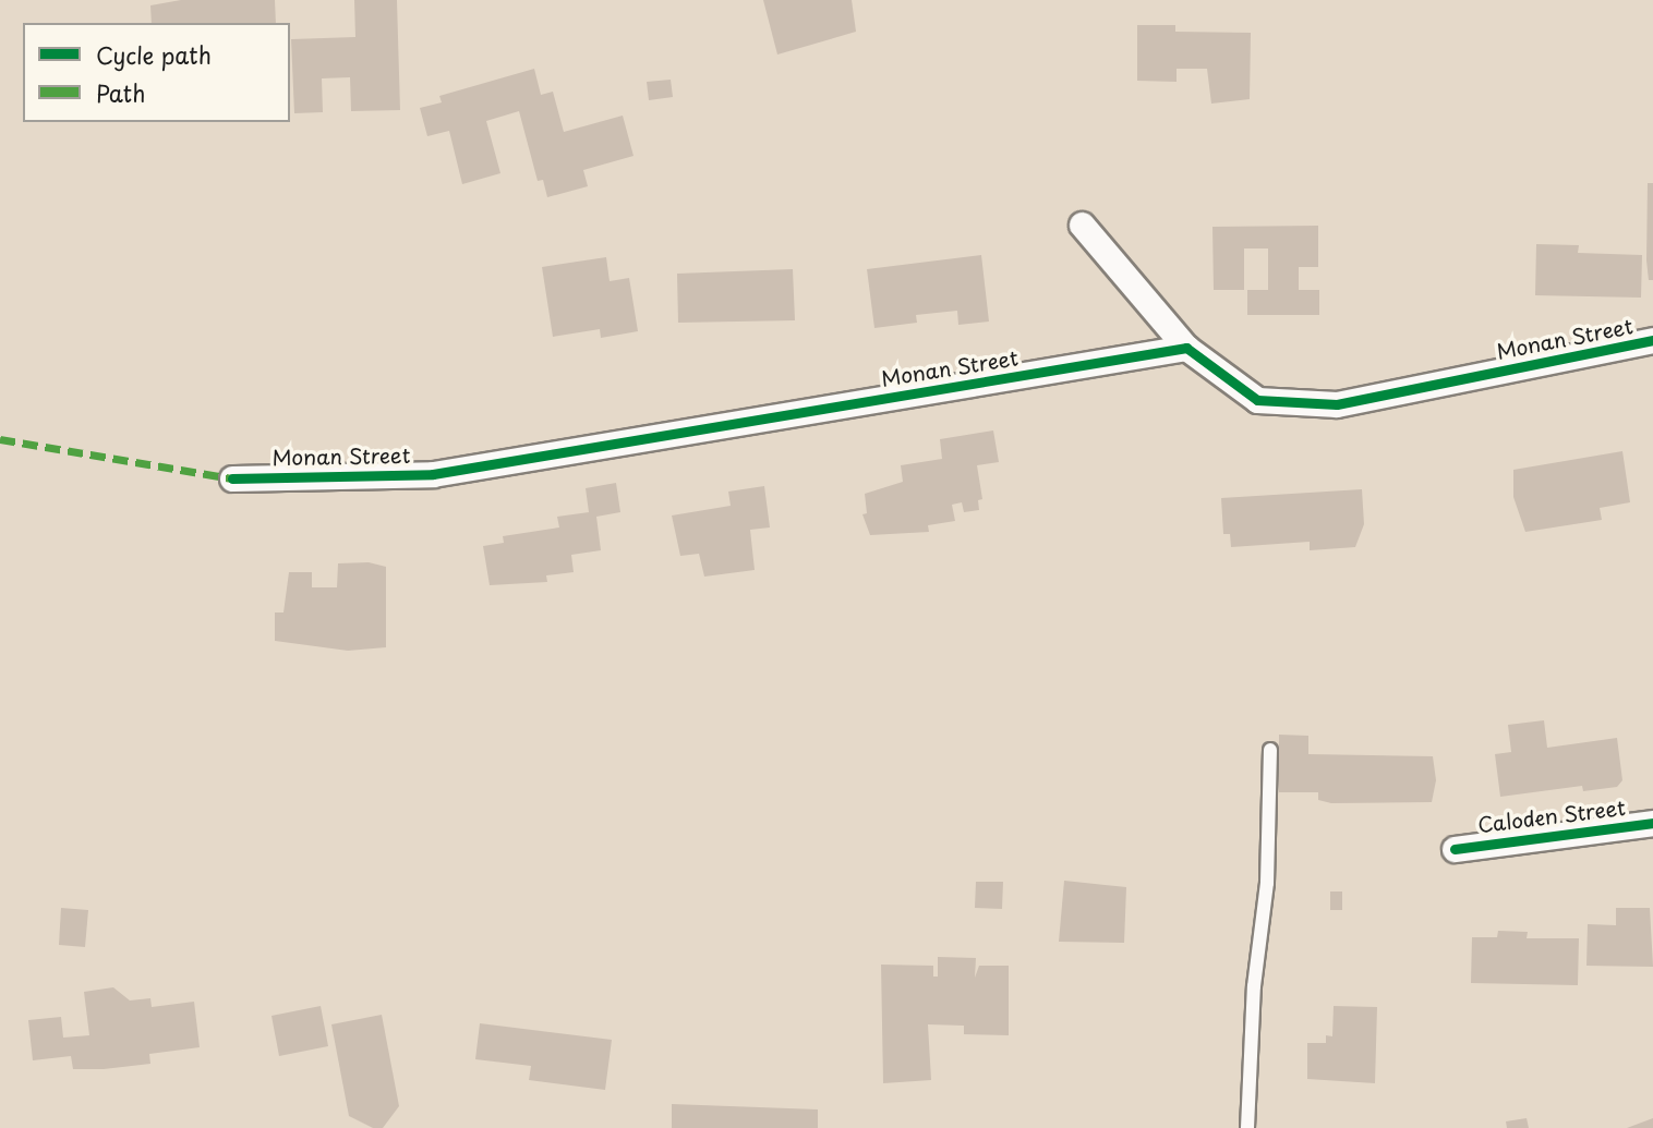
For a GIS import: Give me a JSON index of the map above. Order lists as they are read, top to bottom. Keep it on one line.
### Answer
{"streets":{"street":["Monan Street","Caloden Street"]},"legend":["Cycle path","Path"]}
